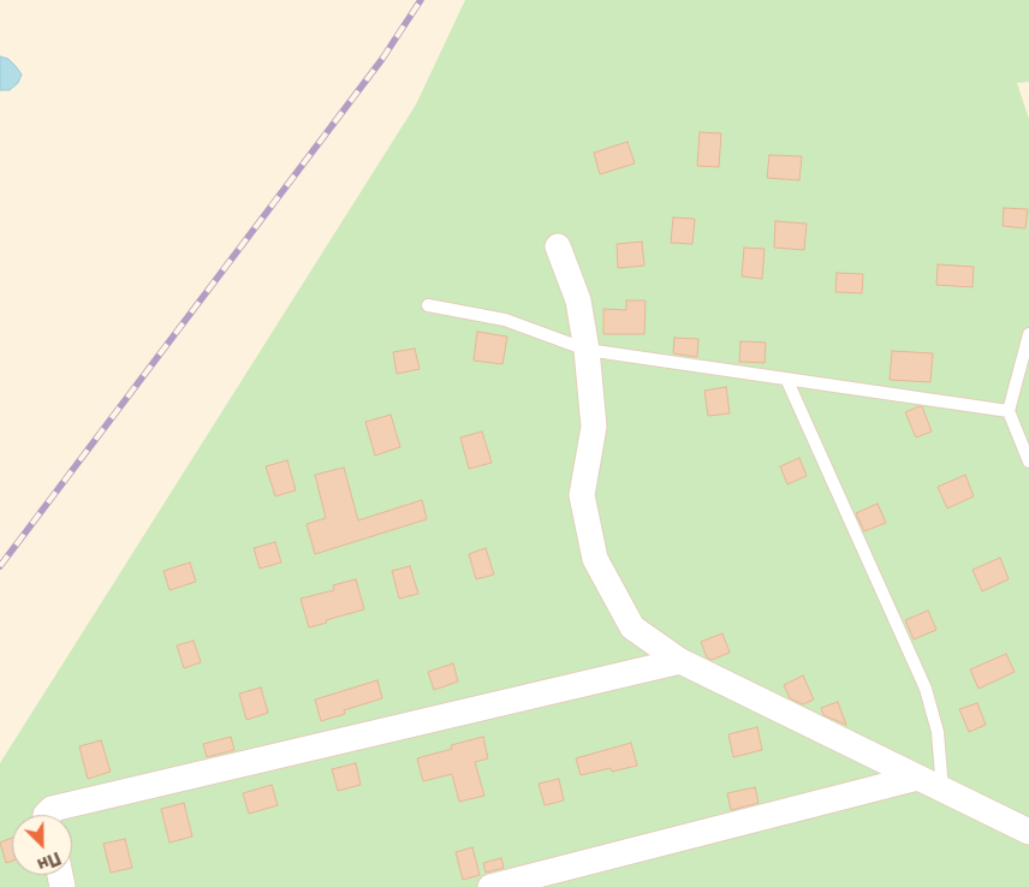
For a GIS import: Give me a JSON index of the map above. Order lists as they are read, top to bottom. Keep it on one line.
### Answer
{"north":"bottom right"}
